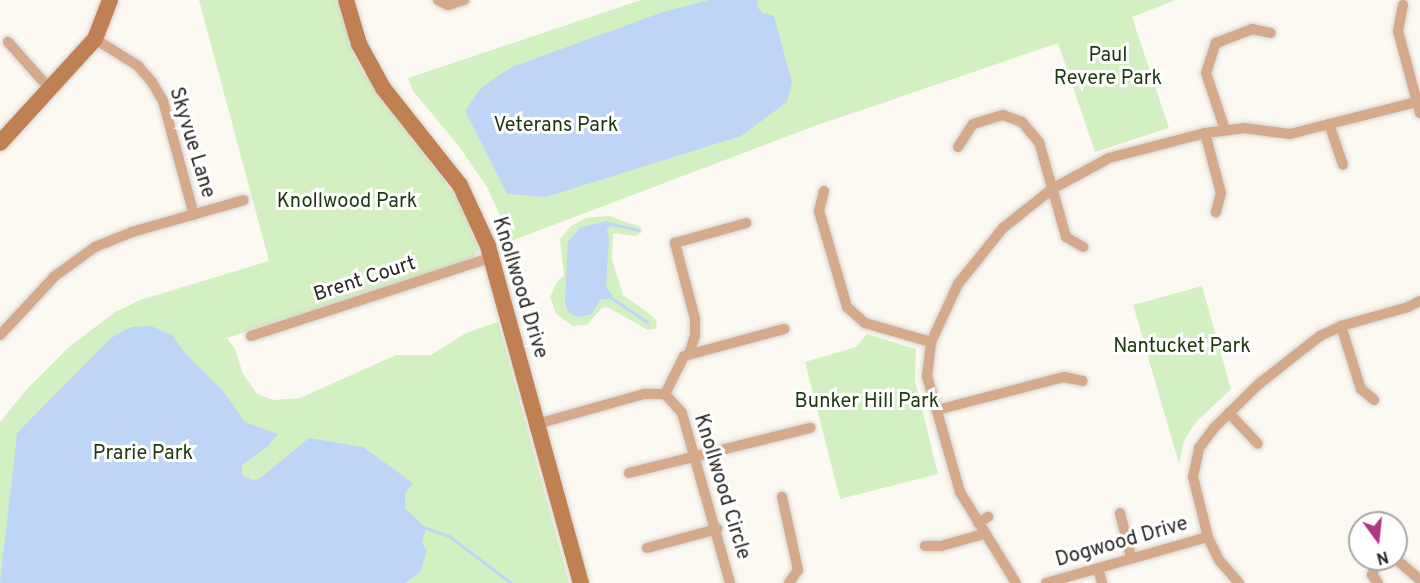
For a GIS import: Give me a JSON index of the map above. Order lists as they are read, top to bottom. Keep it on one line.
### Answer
{"streets":{"street":["Skyvue Lane","Brent Court","Knollwood Drive","Knollwood Circle","Dogwood Drive"]},"crossings":[["Brent Court","Knollwood Drive"]],"parks":["Paul Revere Park","Veterans Park","Knollwood Park","Nantucket Park","Bunker Hill Park","Prarie Park"],"north":"bottom"}
